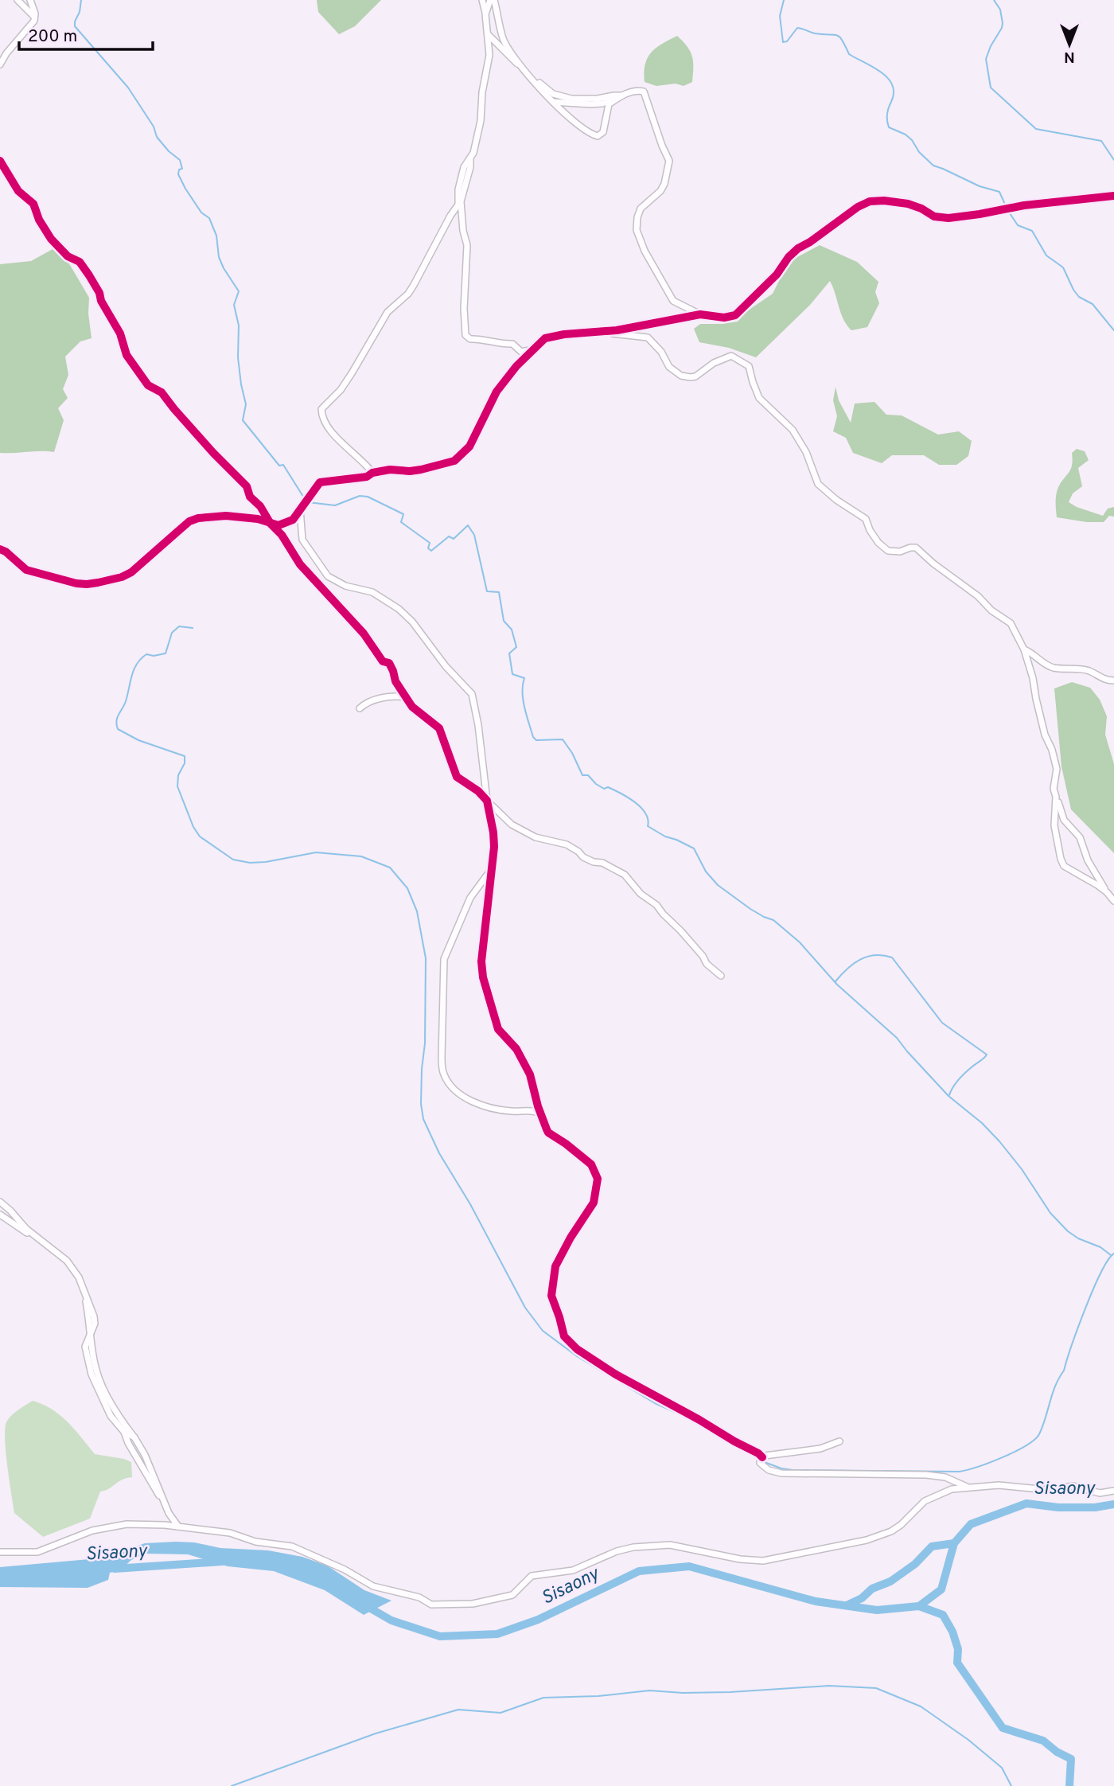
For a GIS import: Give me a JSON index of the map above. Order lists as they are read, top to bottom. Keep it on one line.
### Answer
{"water":["Sisaony"],"scale_bar":"200 m","north":"bottom"}
